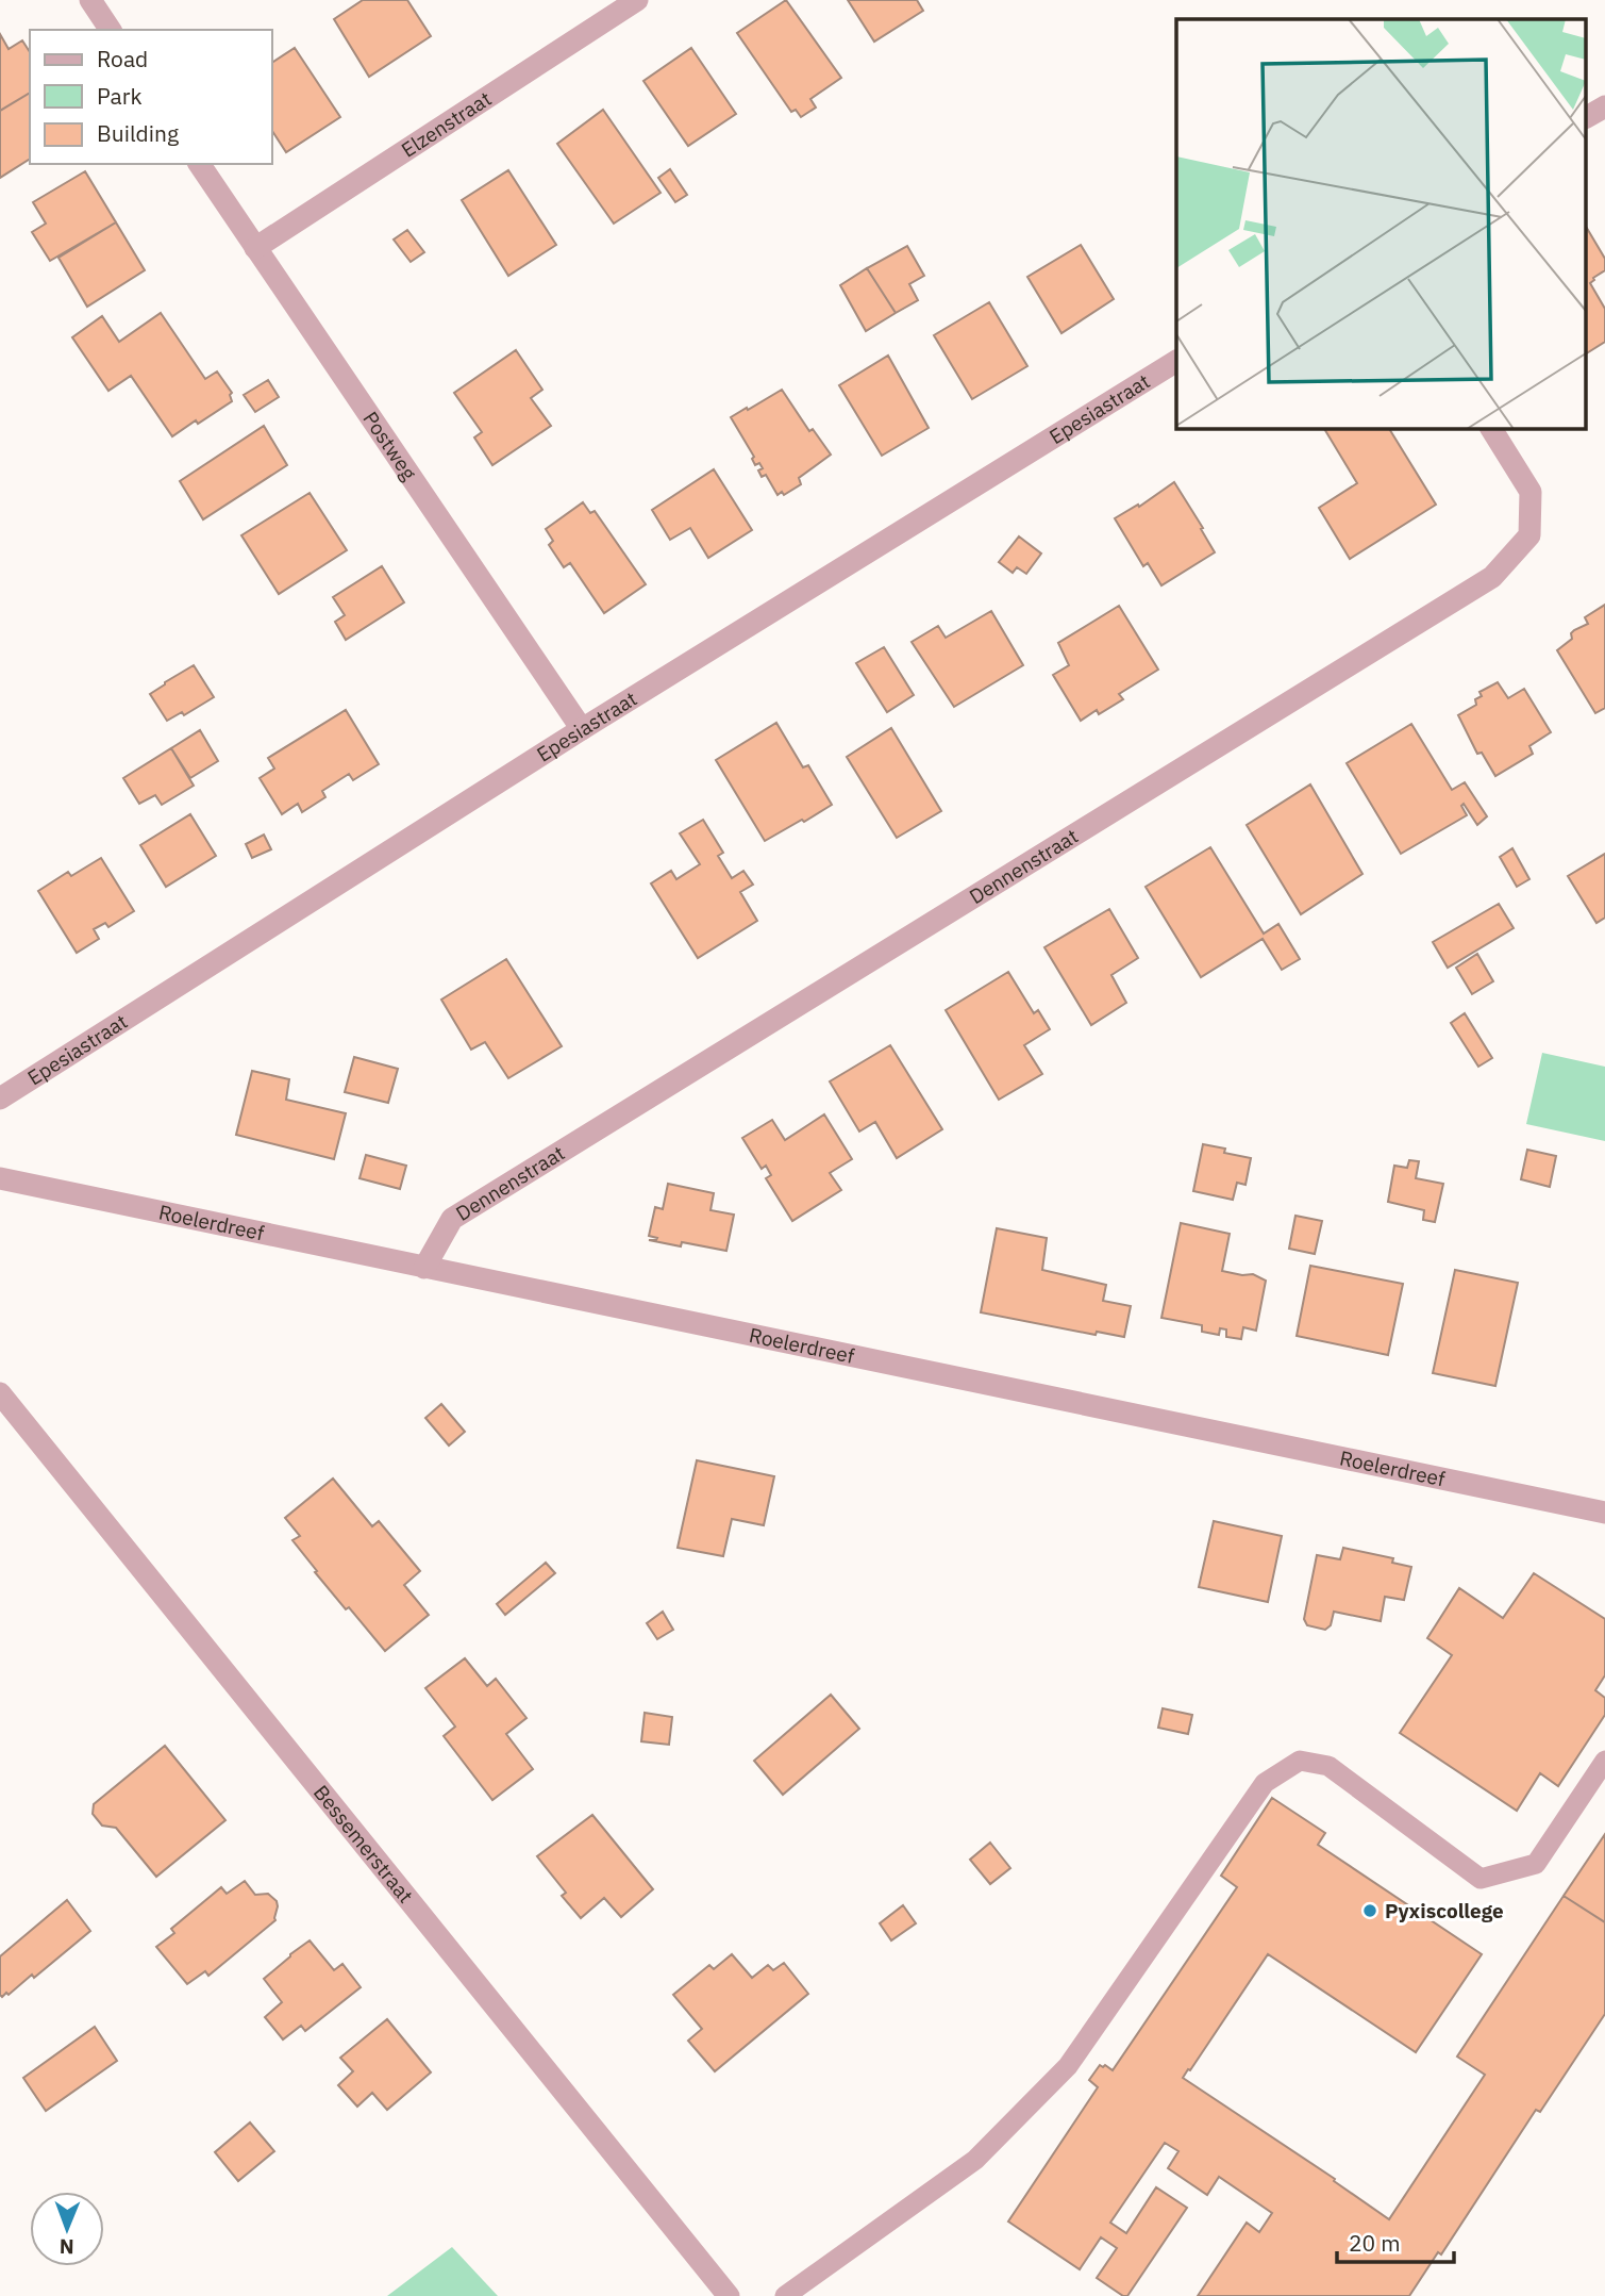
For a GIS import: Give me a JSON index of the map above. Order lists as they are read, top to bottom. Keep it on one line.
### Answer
{"streets":{"street":["Elzenstraat","Epesiastraat","Postweg","Dennenstraat","Roelerdreef","Bessemerstraat"]},"crossings":[["Elzenstraat","Postweg"],["Epesiastraat","Postweg"],["Dennenstraat","Roelerdreef"]],"places":["Pyxiscollege"],"legend":["Road","Park","Building"],"scale_bar":"20 m","north":"bottom"}
